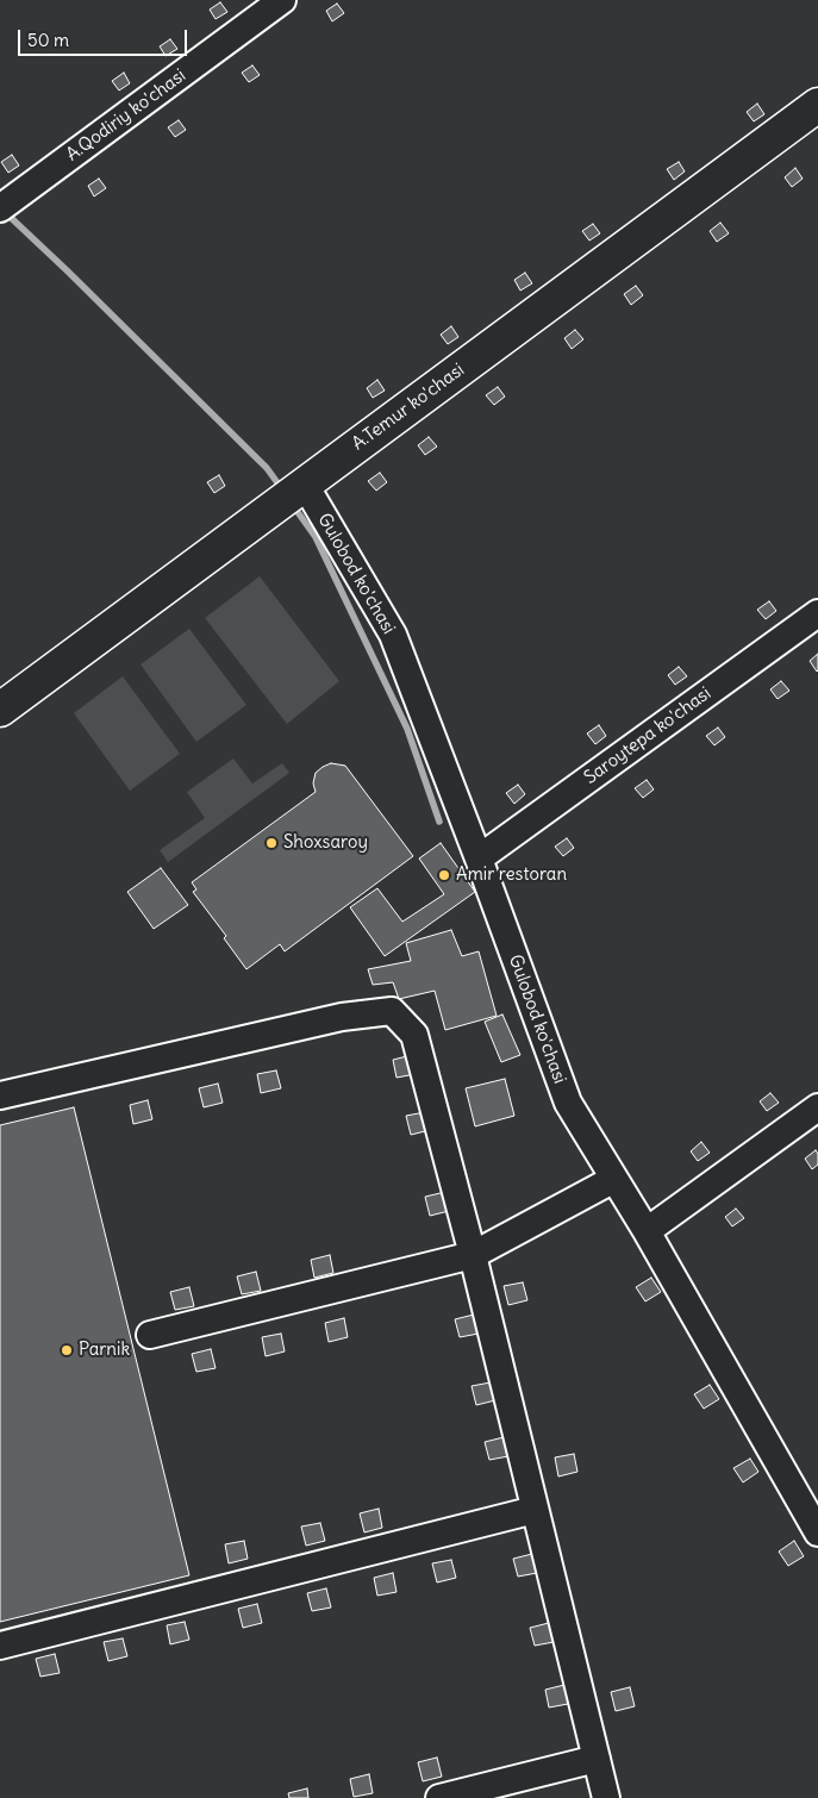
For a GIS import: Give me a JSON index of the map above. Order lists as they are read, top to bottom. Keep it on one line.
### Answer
{"streets":{"main road":["A.Temur ko'chasi"],"street":["A.Qodiriy ko'chasi","Gulobod ko'chasi","Saroytepa ko'chasi"]},"crossings":[["A.Temur ko'chasi","Gulobod ko'chasi"],["Gulobod ko'chasi","Saroytepa ko'chasi"]],"places":["Shoxsaroy","Amir restoran","Parnik"],"scale_bar":"50 m"}
